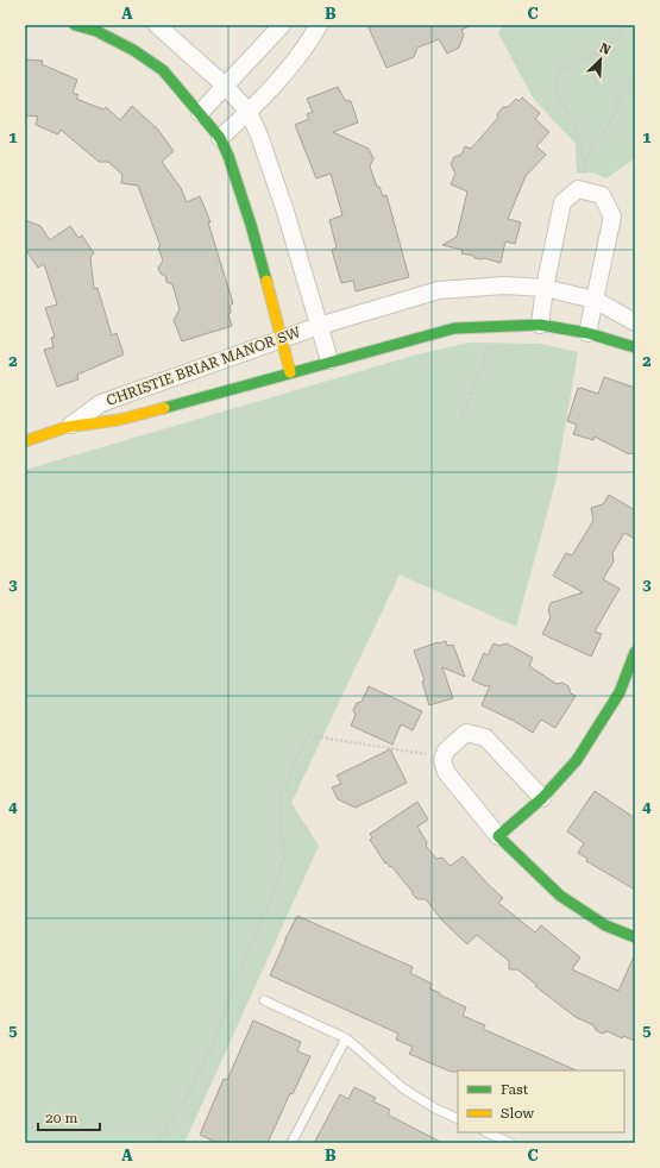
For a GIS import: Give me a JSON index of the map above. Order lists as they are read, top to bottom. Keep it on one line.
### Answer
{"streets":{"street":["CHRISTIE BRIAR MANOR SW"]},"legend":["Fast","Slow"],"scale_bar":"20 m","north":"top right","grid":{"columns":["A","B","C"],"rows":["1","2","3","4","5"]}}
